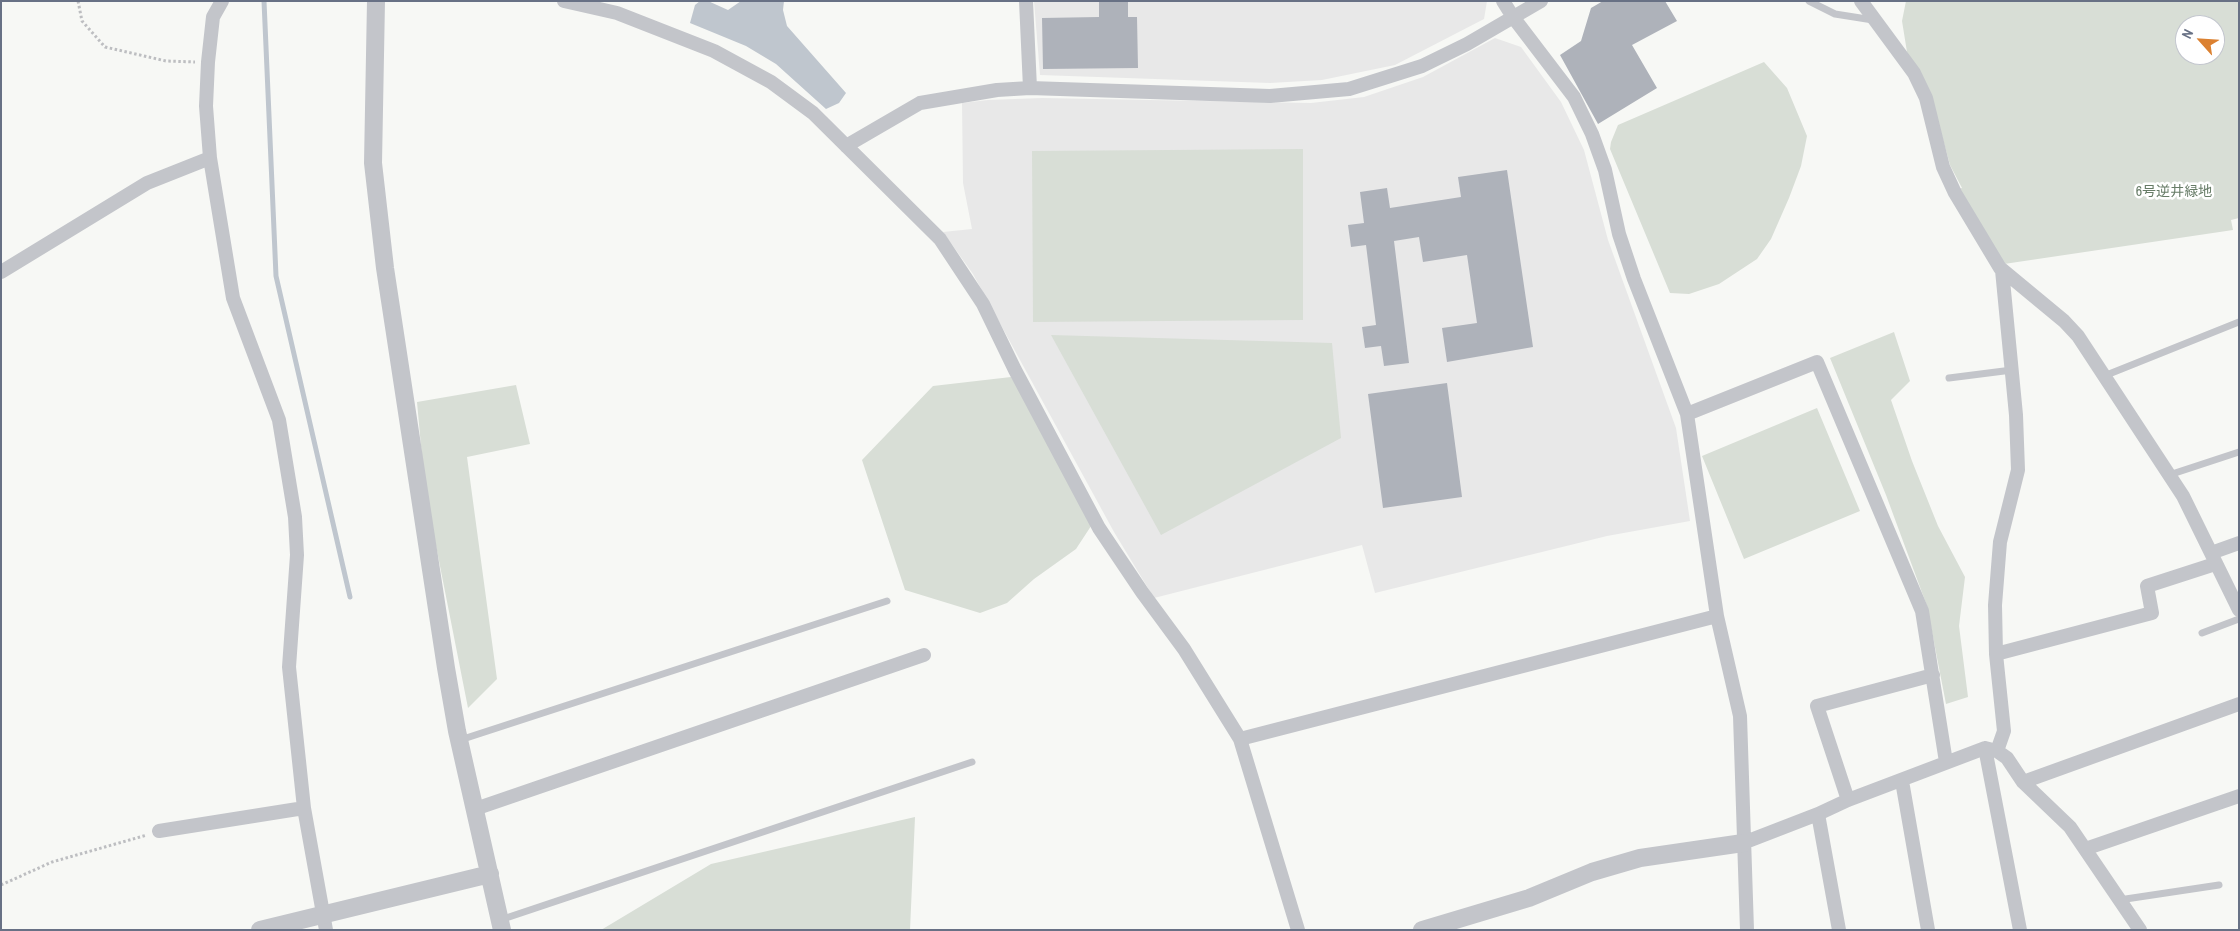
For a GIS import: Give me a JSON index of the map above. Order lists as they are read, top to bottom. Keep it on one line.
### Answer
{"parks":["6号逆井緑地"],"north":"top left"}
